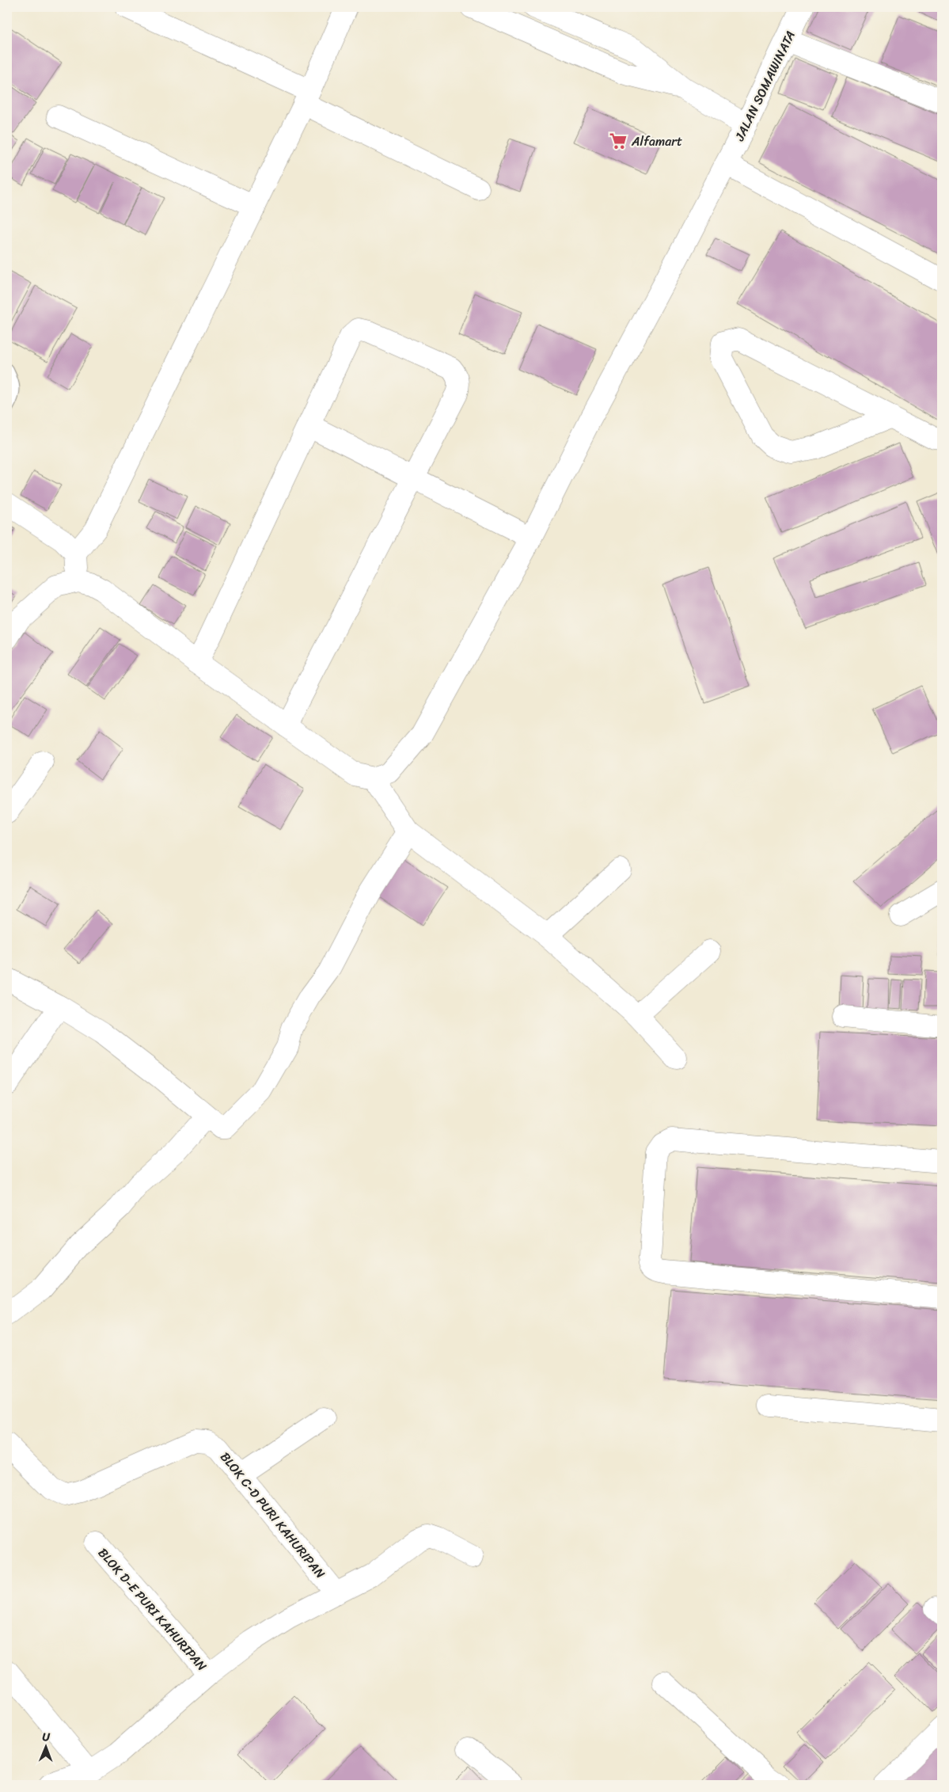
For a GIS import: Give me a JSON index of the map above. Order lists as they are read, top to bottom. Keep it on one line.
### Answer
{"streets":{"street":["JALAN SOMAWINATA","BLOK C-D PURI KAHURIPAN","BLOK D-E PURI KAHURIPAN"]},"places":{"supermarket":["Alfamart"]},"north":"top"}
